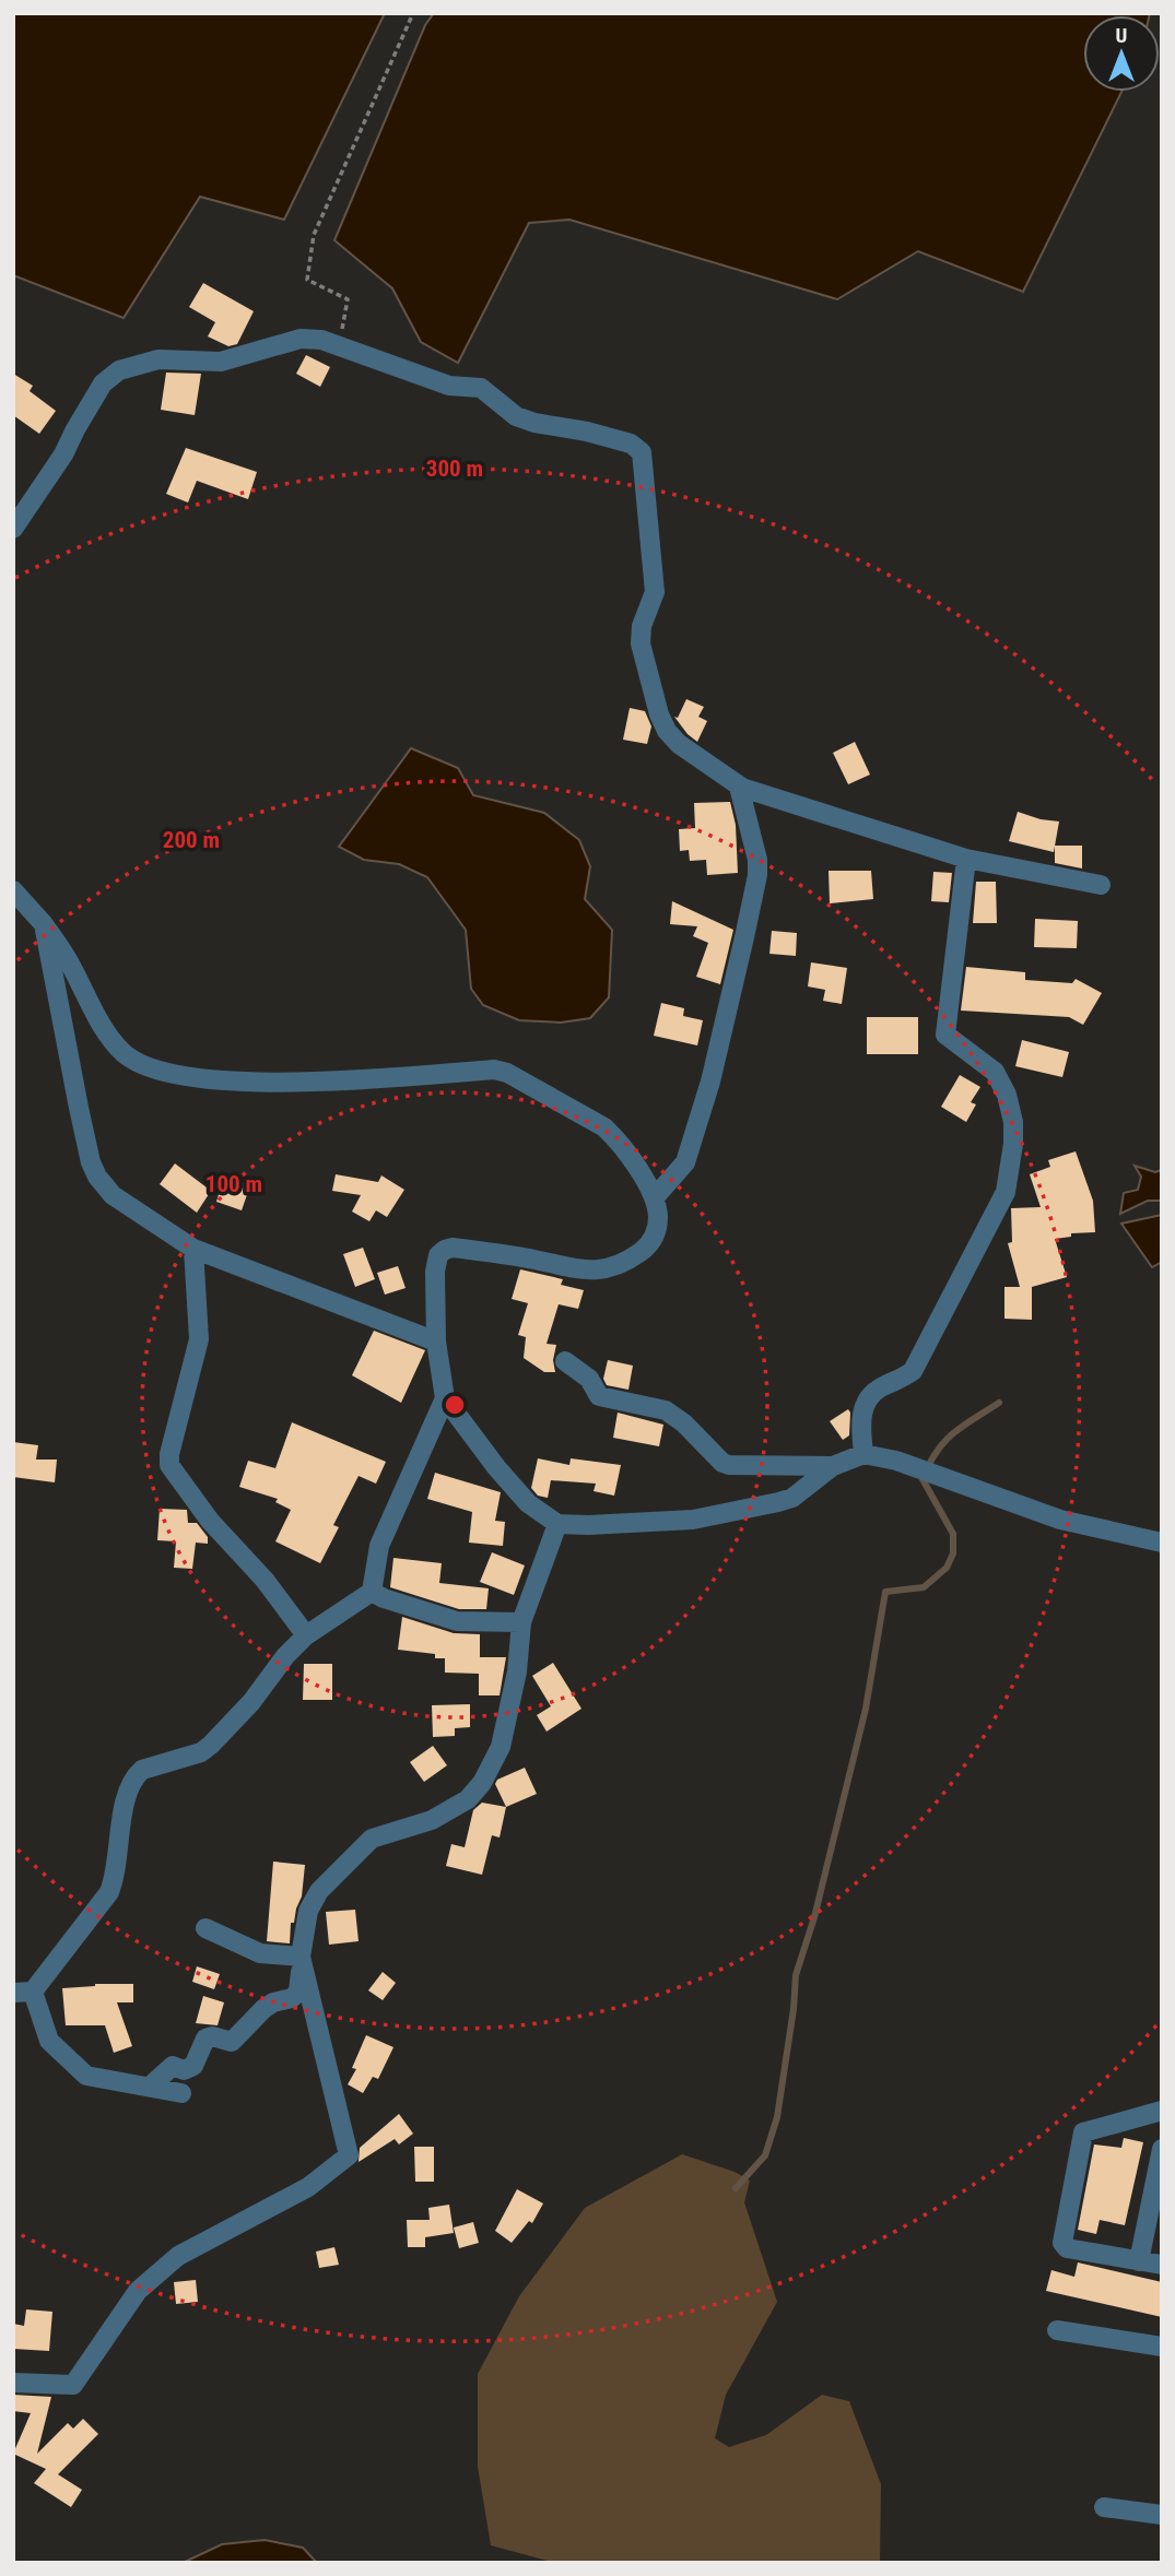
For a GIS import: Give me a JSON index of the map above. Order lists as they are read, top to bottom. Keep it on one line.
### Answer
{"north":"top","rings":["300 m","200 m","100 m"]}
